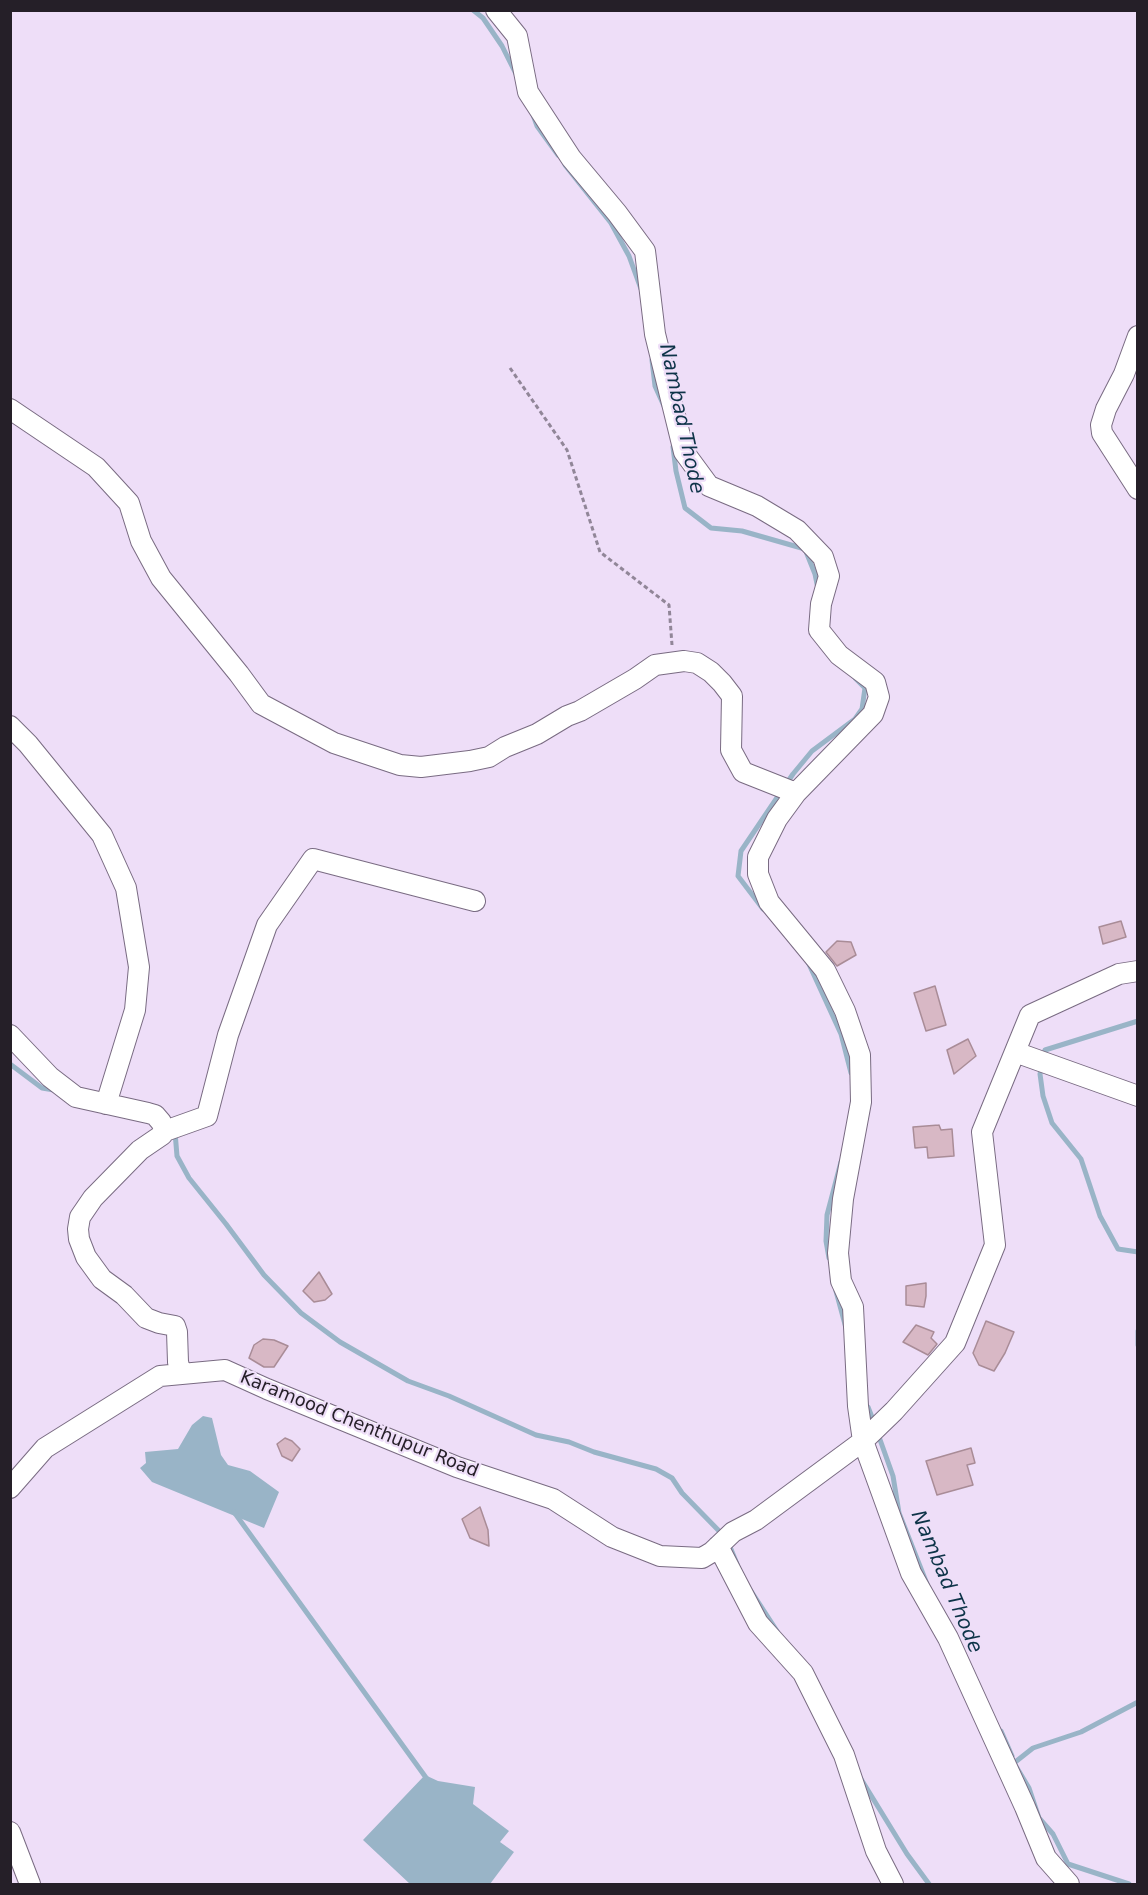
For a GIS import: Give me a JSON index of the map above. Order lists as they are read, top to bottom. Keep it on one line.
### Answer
{"streets":{"street":["Karamood Chenthupur Road"]},"water":["Nambad Thode"]}
